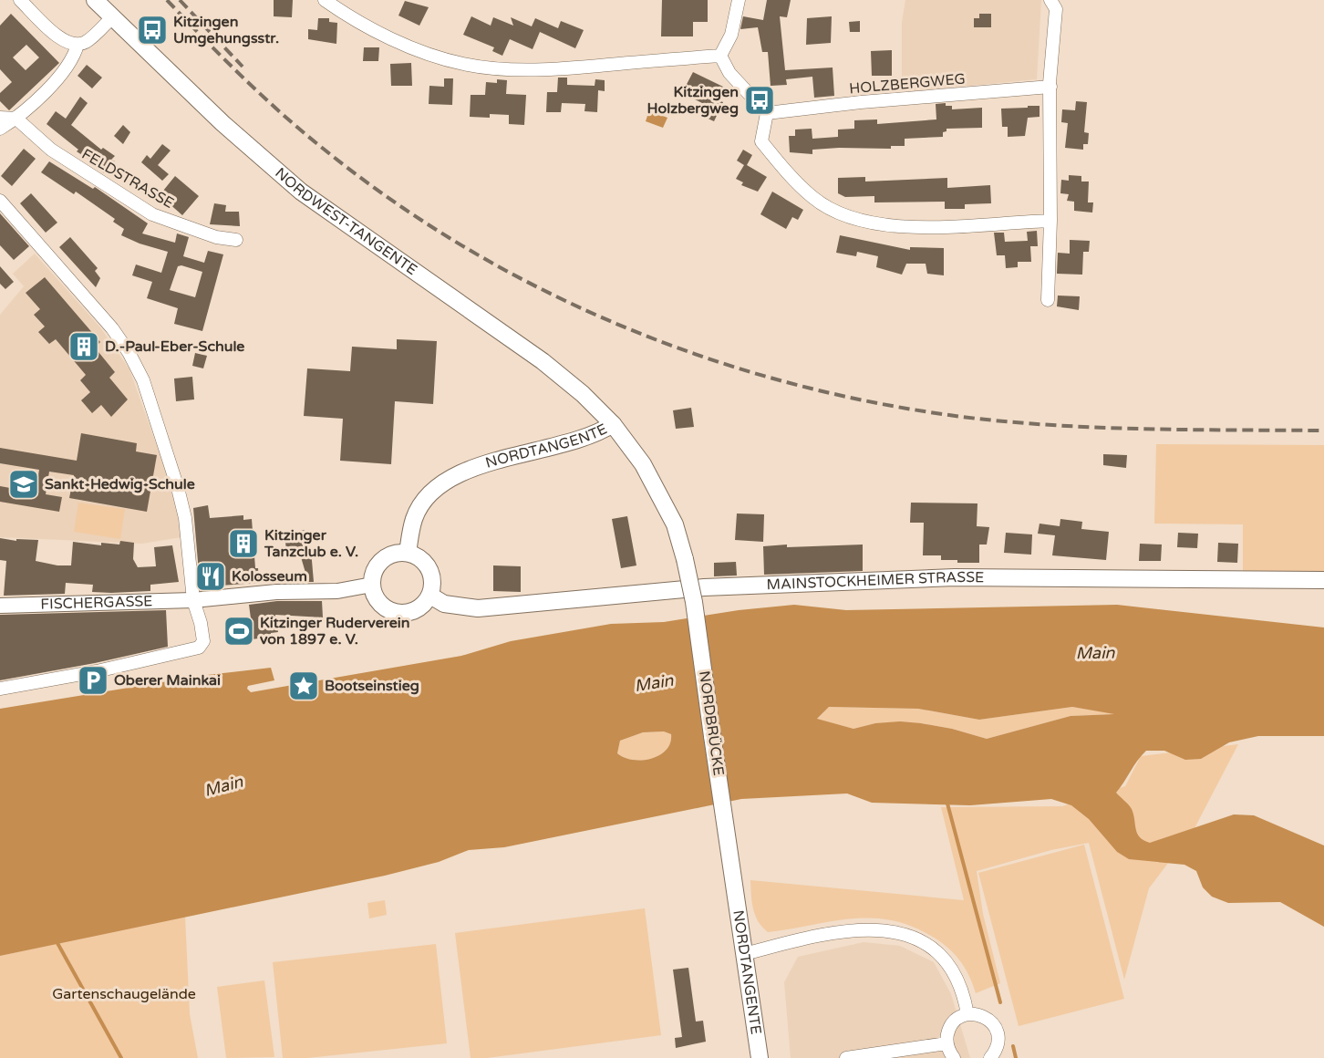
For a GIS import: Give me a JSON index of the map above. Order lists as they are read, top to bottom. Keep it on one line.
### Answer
{"streets":{"main road":["NORDWEST-TANGENTE","NORDTANGENTE","MAINSTOCKHEIMER STRASSE","NORDBRÜCKE"],"street":["HOLZBERGWEG","FELDSTRASSE","FISCHERGASSE"]},"crossings":[["NORDWEST-TANGENTE","NORDTANGENTE"],["NORDTANGENTE","MAINSTOCKHEIMER STRASSE"],["NORDTANGENTE","NORDBRÜCKE"]],"water":["Main"],"parks":["Gartenschaugelände"],"places":{"bus stop":["Kitzingen Umgehungsstr.","Kitzingen Holzbergweg"],"building":["D.-Paul-Eber-Schule","Kitzinger Tanzclub e. V."],"school or university":["Sankt-Hedwig-Schule"],"restaurant":["Kolosseum"],"sports":["Kitzinger Ruderverein von 1897 e. V."],"parking":["Oberer Mainkai"],"place":["Bootseinstieg"]}}
